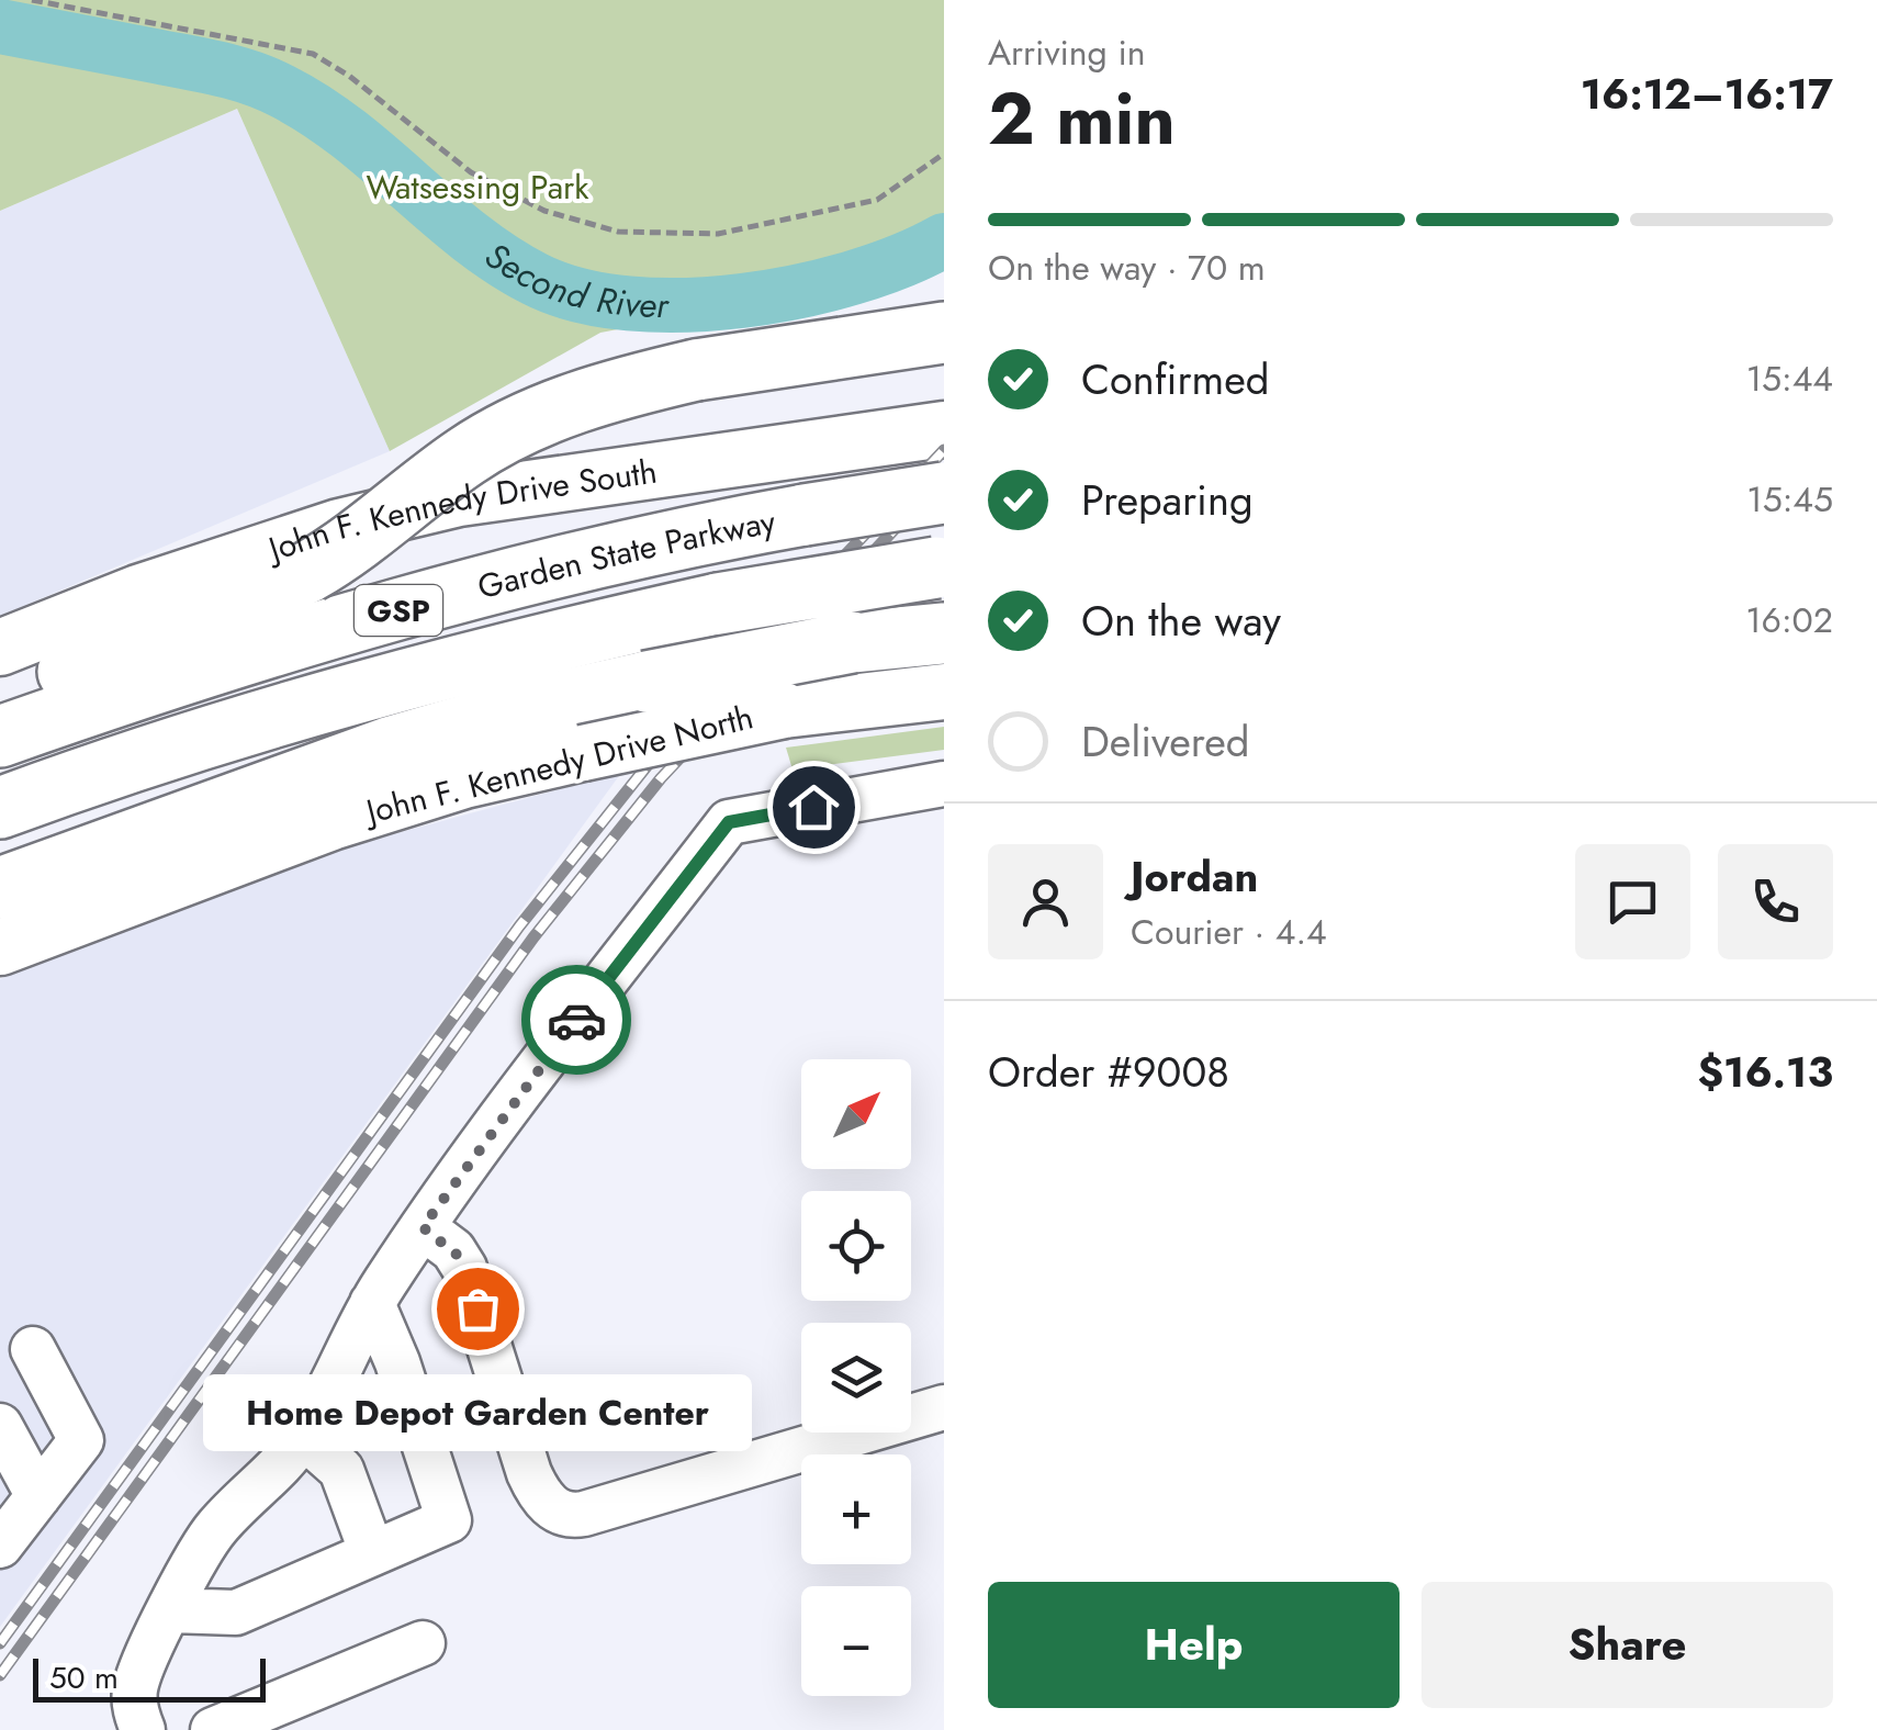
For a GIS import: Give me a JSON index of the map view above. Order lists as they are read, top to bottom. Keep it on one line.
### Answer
{"streets":{"highway":["Garden State Parkway","GSP"],"main road":["John F. Kennedy Drive South","John F. Kennedy Drive North"]},"water":["Second River"],"parks":["Watsessing Park"],"places":["Home Depot Garden Center"],"scale_bar":"50 m","north":"top right","page":{"heading":["2 min","Arriving in","16:12–16:17"],"panel":["Jordan","Courier · 4.4","Order #9008","$16.13"],"bar":"On the way · 70 m","list":[["Confirmed","15:44"],["Preparing","15:45"],["On the way","16:02"],"Delivered"],"map_buttons":["+","−"],"bubble":"Home Depot Garden Center","buttons":["Help","Share"],"scale":"50 m"}}
